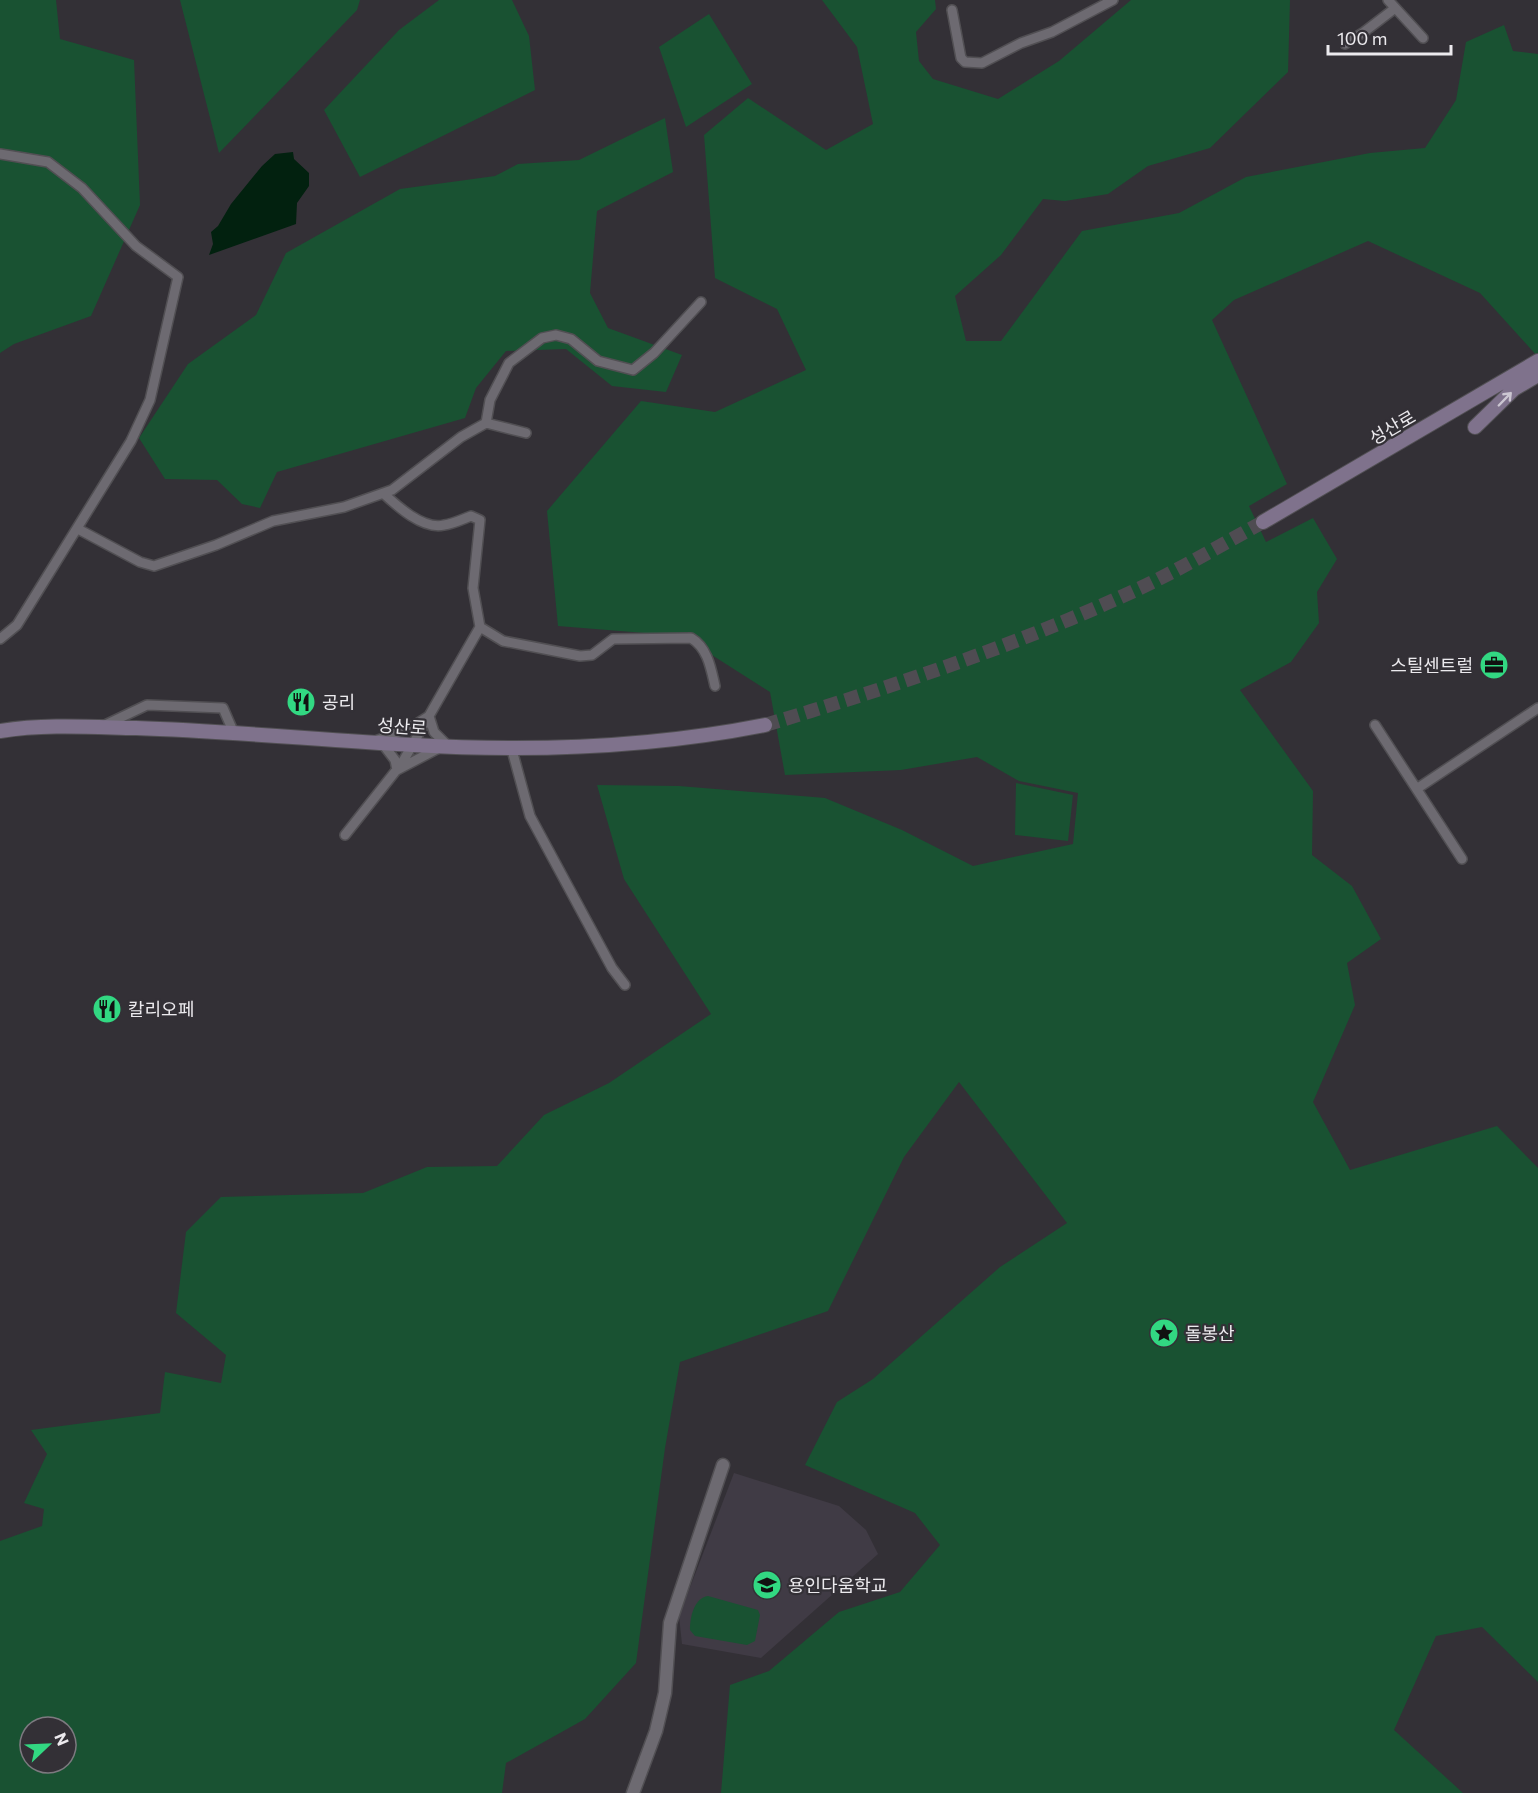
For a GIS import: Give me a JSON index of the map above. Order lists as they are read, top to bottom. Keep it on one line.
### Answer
{"streets":{"main road":["성산로"]},"places":{"office":["스틸센트럴"],"restaurant":["공리","칼리오페"],"place":["돌봉산"],"school or university":["용인다움학교"]},"scale_bar":"100 m","north":"top right"}
